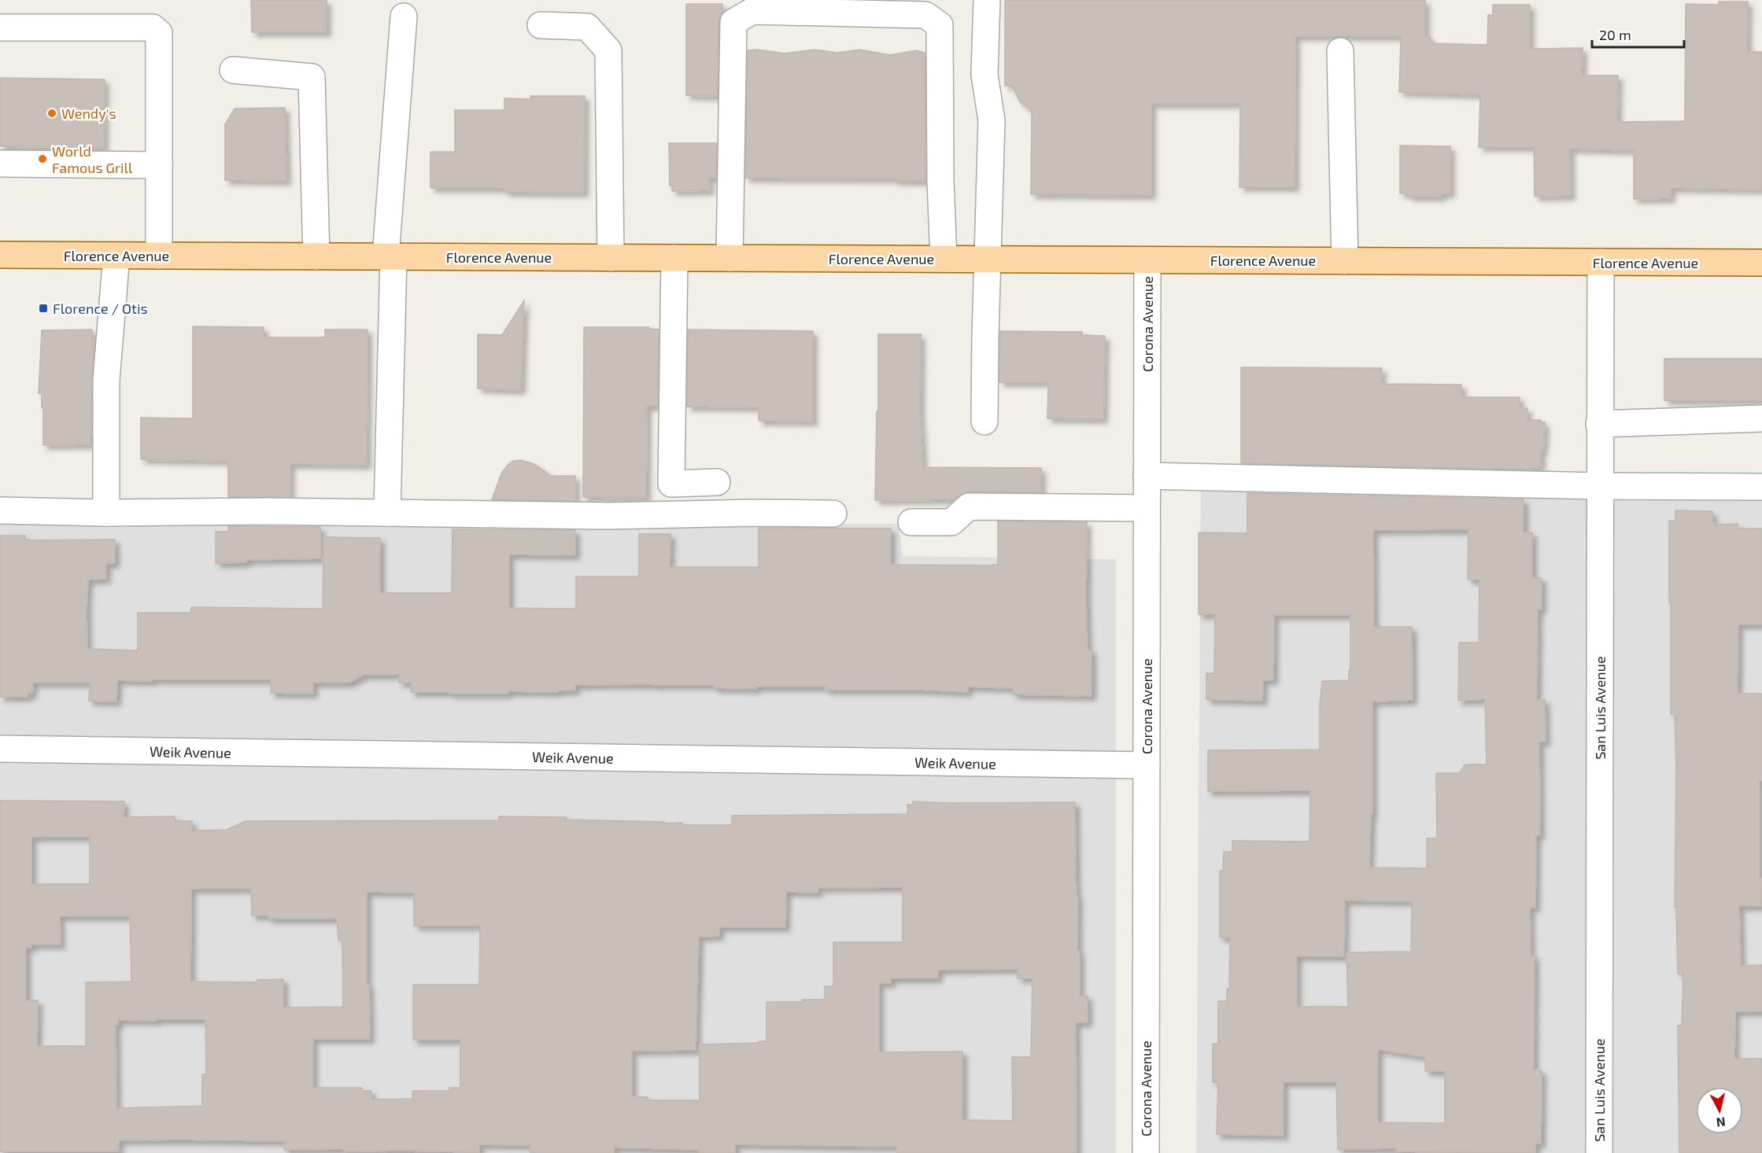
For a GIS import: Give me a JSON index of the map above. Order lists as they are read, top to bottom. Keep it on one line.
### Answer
{"streets":{"main road":["Florence Avenue"],"street":["Corona Avenue","San Luis Avenue","Weik Avenue"]},"crossings":[["Florence Avenue","Corona Avenue"],["Florence Avenue","San Luis Avenue"],["Corona Avenue","Weik Avenue"]],"places":{"other":["Wendy's","World Famous Grill"],"transit":["Florence / Otis"]},"scale_bar":"20 m","north":"bottom"}
